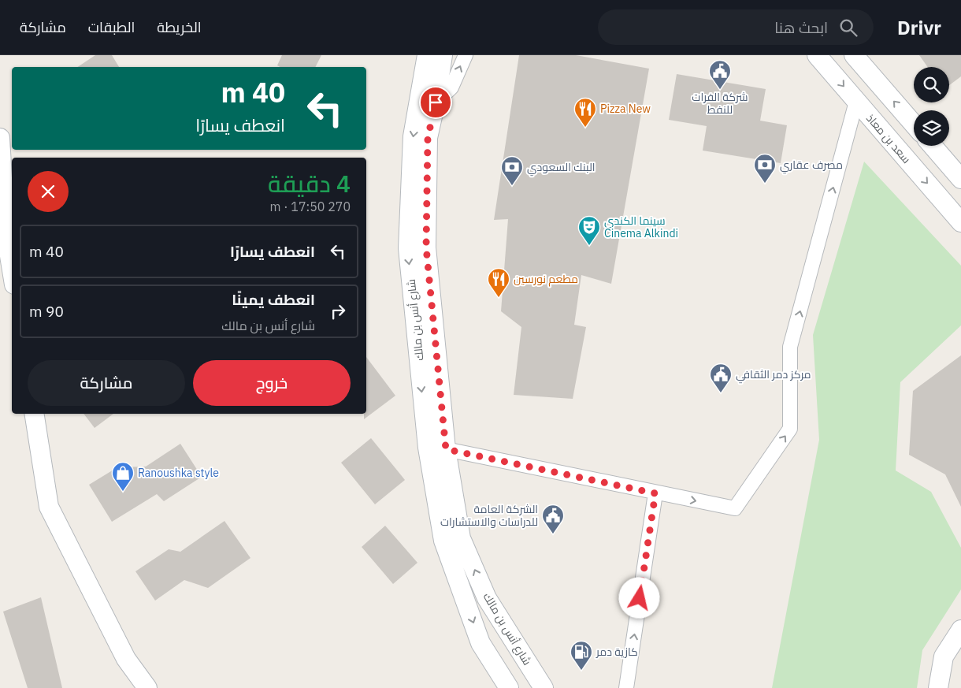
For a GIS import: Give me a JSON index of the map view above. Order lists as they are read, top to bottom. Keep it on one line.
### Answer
{"streets":{"main road":["سعد بن معاذ","شارع أنس بن مالك"]},"places":{"public building":["شركة الفرات للنفط","مركز دمر الثقافي","الشركة العامة للدراسات والاستشارات"],"restaurant":["Pizza New","مطعم نورسين"],"bank":["مصرف عقاري","البنك السعودي"],"theatre":["سينما الكندي Cinema Alkindi"],"shop":["Ranoushka style"],"fuel station":["كازية دمر"]},"page":{"header":"Drivr","search":"ابحث هنا","nav":["الخريطة","الطبقات","مشاركة"],"turn":["40 m","انعطف يسارًا"],"heading":["4 دقيقة","270 m · 17:50"],"list":[{"name":"انعطف يسارًا","value":"40 m"},{"name":"انعطف يمينًا","note":"شارع أنس بن مالك","value":"90 m"}],"buttons":["خروج","مشاركة"]}}
